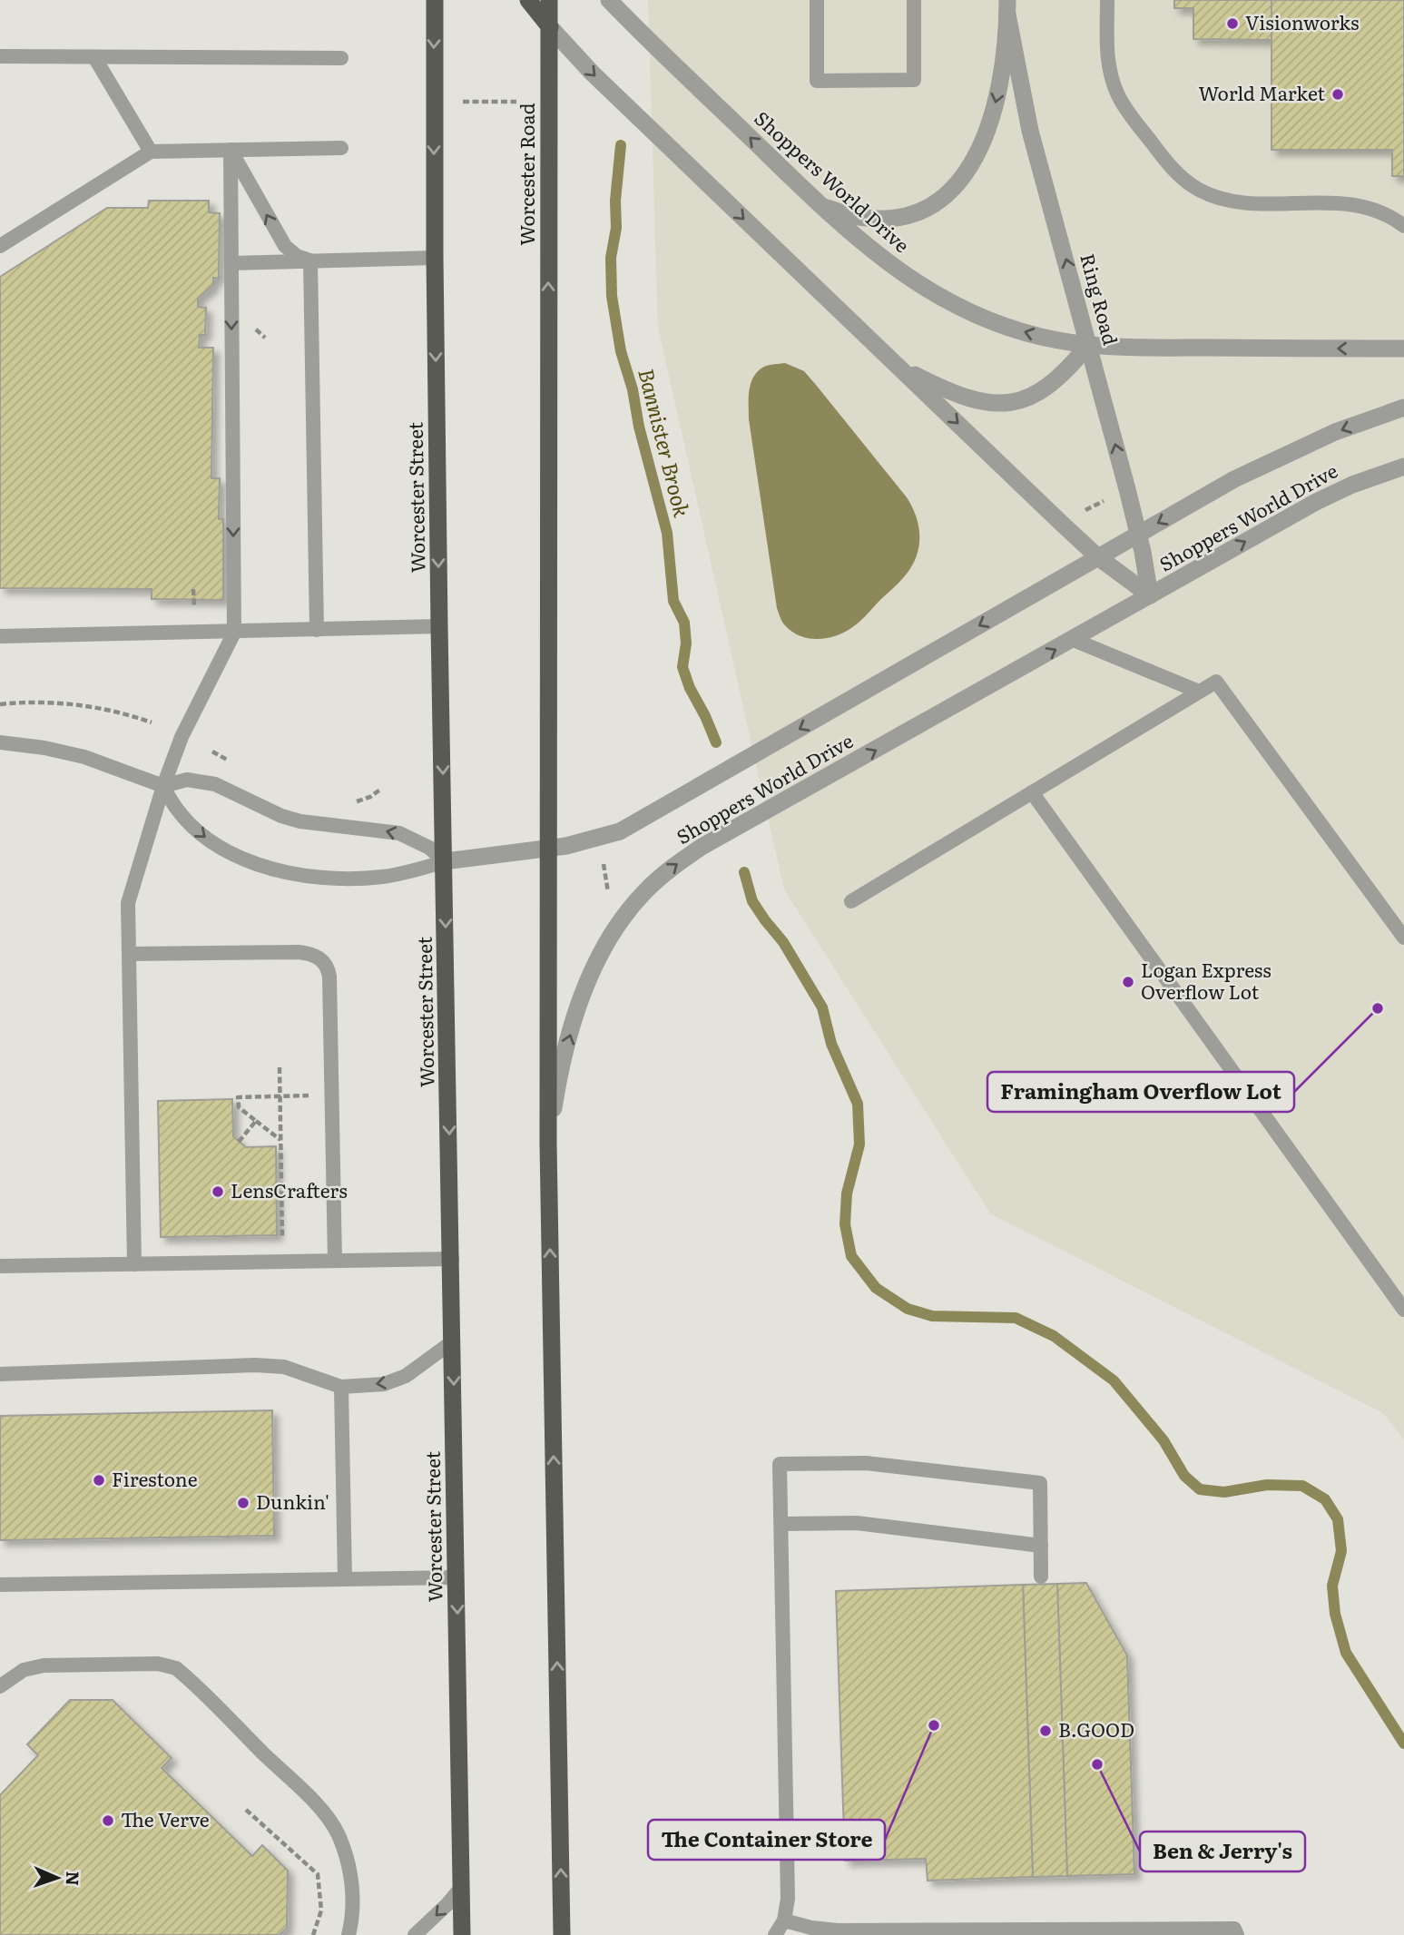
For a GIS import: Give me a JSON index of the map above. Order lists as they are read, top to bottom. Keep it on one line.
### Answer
{"streets":{"highway":["Worcester Road","Worcester Street"],"street":["Shoppers World Drive","Ring Road"]},"crossings":[["Worcester Road","Shoppers World Drive"],["Shoppers World Drive","Ring Road"],["Shoppers World Drive","Worcester Street"]],"one_way":["Worcester Road"],"water":["Bannister Brook"],"places":["Visionworks","World Market","Logan Express Overflow Lot","Framingham Overflow Lot","LensCrafters","Firestone","Dunkin'","The Container Store","B.GOOD","Ben & Jerry's","The Verve"],"north":"right"}
